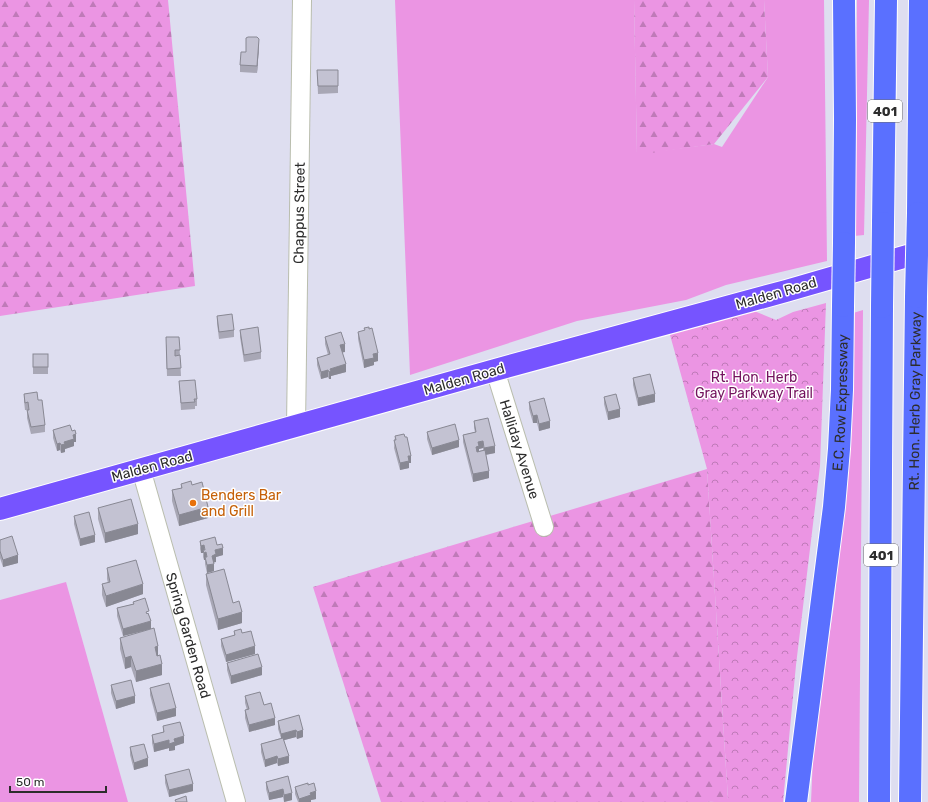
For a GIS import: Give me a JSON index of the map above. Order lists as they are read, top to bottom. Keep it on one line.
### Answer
{"streets":{"highway":["401","Rt. Hon. Herb Gray Parkway","E.C. Row Expressway"],"main road":["Malden Road"],"street":["Chappus Street","Halliday Avenue","Spring Garden Road"]},"crossings":[["Chappus Street","Malden Road"],["Malden Road","Halliday Avenue"],["Malden Road","Spring Garden Road"]],"parks":["Rt. Hon. Herb Gray Parkway Trail"],"places":["Benders Bar and Grill"],"scale_bar":"50 m"}
